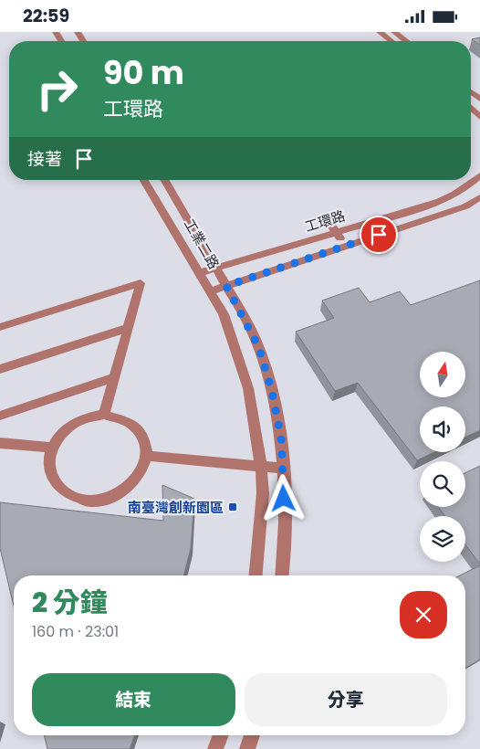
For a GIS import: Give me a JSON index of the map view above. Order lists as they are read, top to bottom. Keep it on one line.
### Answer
{"streets":{"street":["工環路","工業二路"]},"crossings":[["工環路","工業二路"]],"places":{"transit":["南臺灣創新園區"]},"north":"top","page":{"status":"22:59","turn":["90 m","工環路"],"then":"接著","heading":["2 分鐘","160 m · 23:01"],"buttons":["結束","分享"]}}
